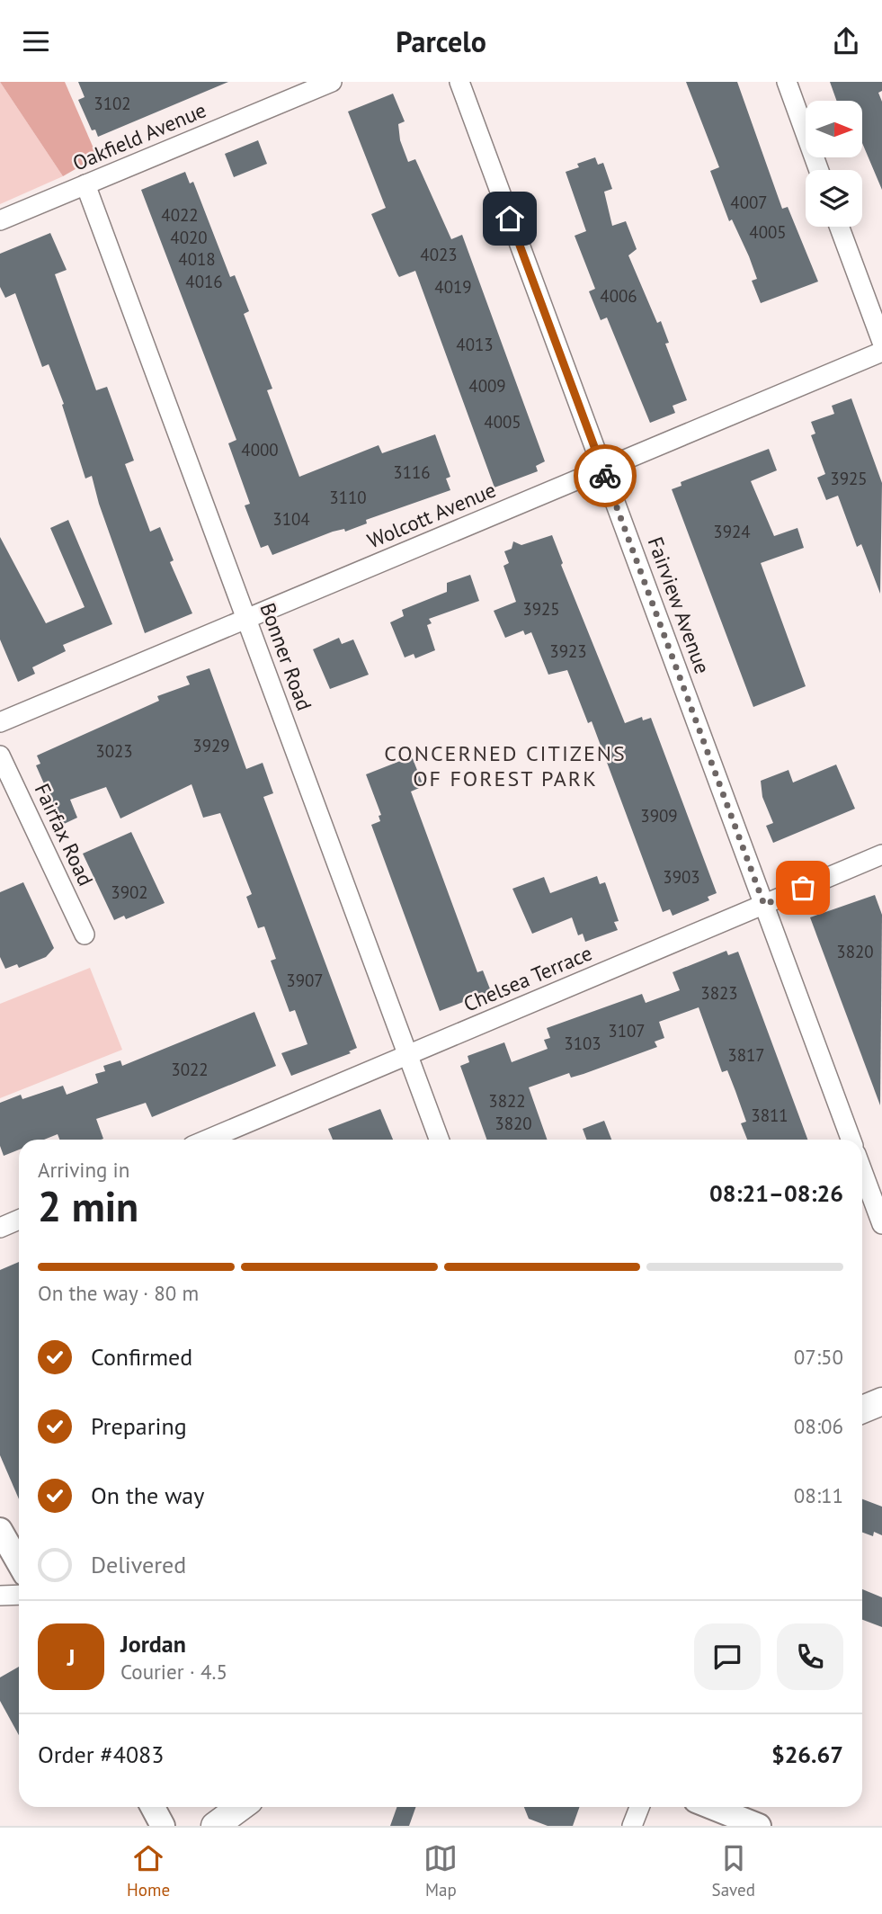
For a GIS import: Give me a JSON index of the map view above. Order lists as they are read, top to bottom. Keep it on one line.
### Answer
{"streets":{"street":["Oakfield Avenue","Wolcott Avenue","Fairview Avenue","Bonner Road","Fairfax Road","Chelsea Terrace"]},"crossings":[["Oakfield Avenue","Bonner Road"],["Wolcott Avenue","Fairview Avenue"],["Wolcott Avenue","Bonner Road"],["Fairview Avenue","Chelsea Terrace"],["Bonner Road","Chelsea Terrace"]],"districts":["CONCERNED CITIZENS OF FOREST PARK"],"house_numbers":["3102","4007","4022","4005","4020","4023","4018","4016","4019","4006","4013","4009","4005","4000","3116","3925","3110","3104","3924","3925","3923","3929","3023","3909","3903","3902","3820","3907","3823","3107","3103","3817","3022","3822","3811","3820"],"north":"right","page":{"header":"Parcelo","heading":["2 min","Arriving in","08:21–08:26"],"panel":["Jordan","Courier · 4.5","Order #4083","$26.67"],"bar":"On the way · 80 m","list":[["Confirmed","07:50"],["Preparing","08:06"],["On the way","08:11"],"Delivered"],"round":"J","tabs":["Home","Map","Saved"]}}
